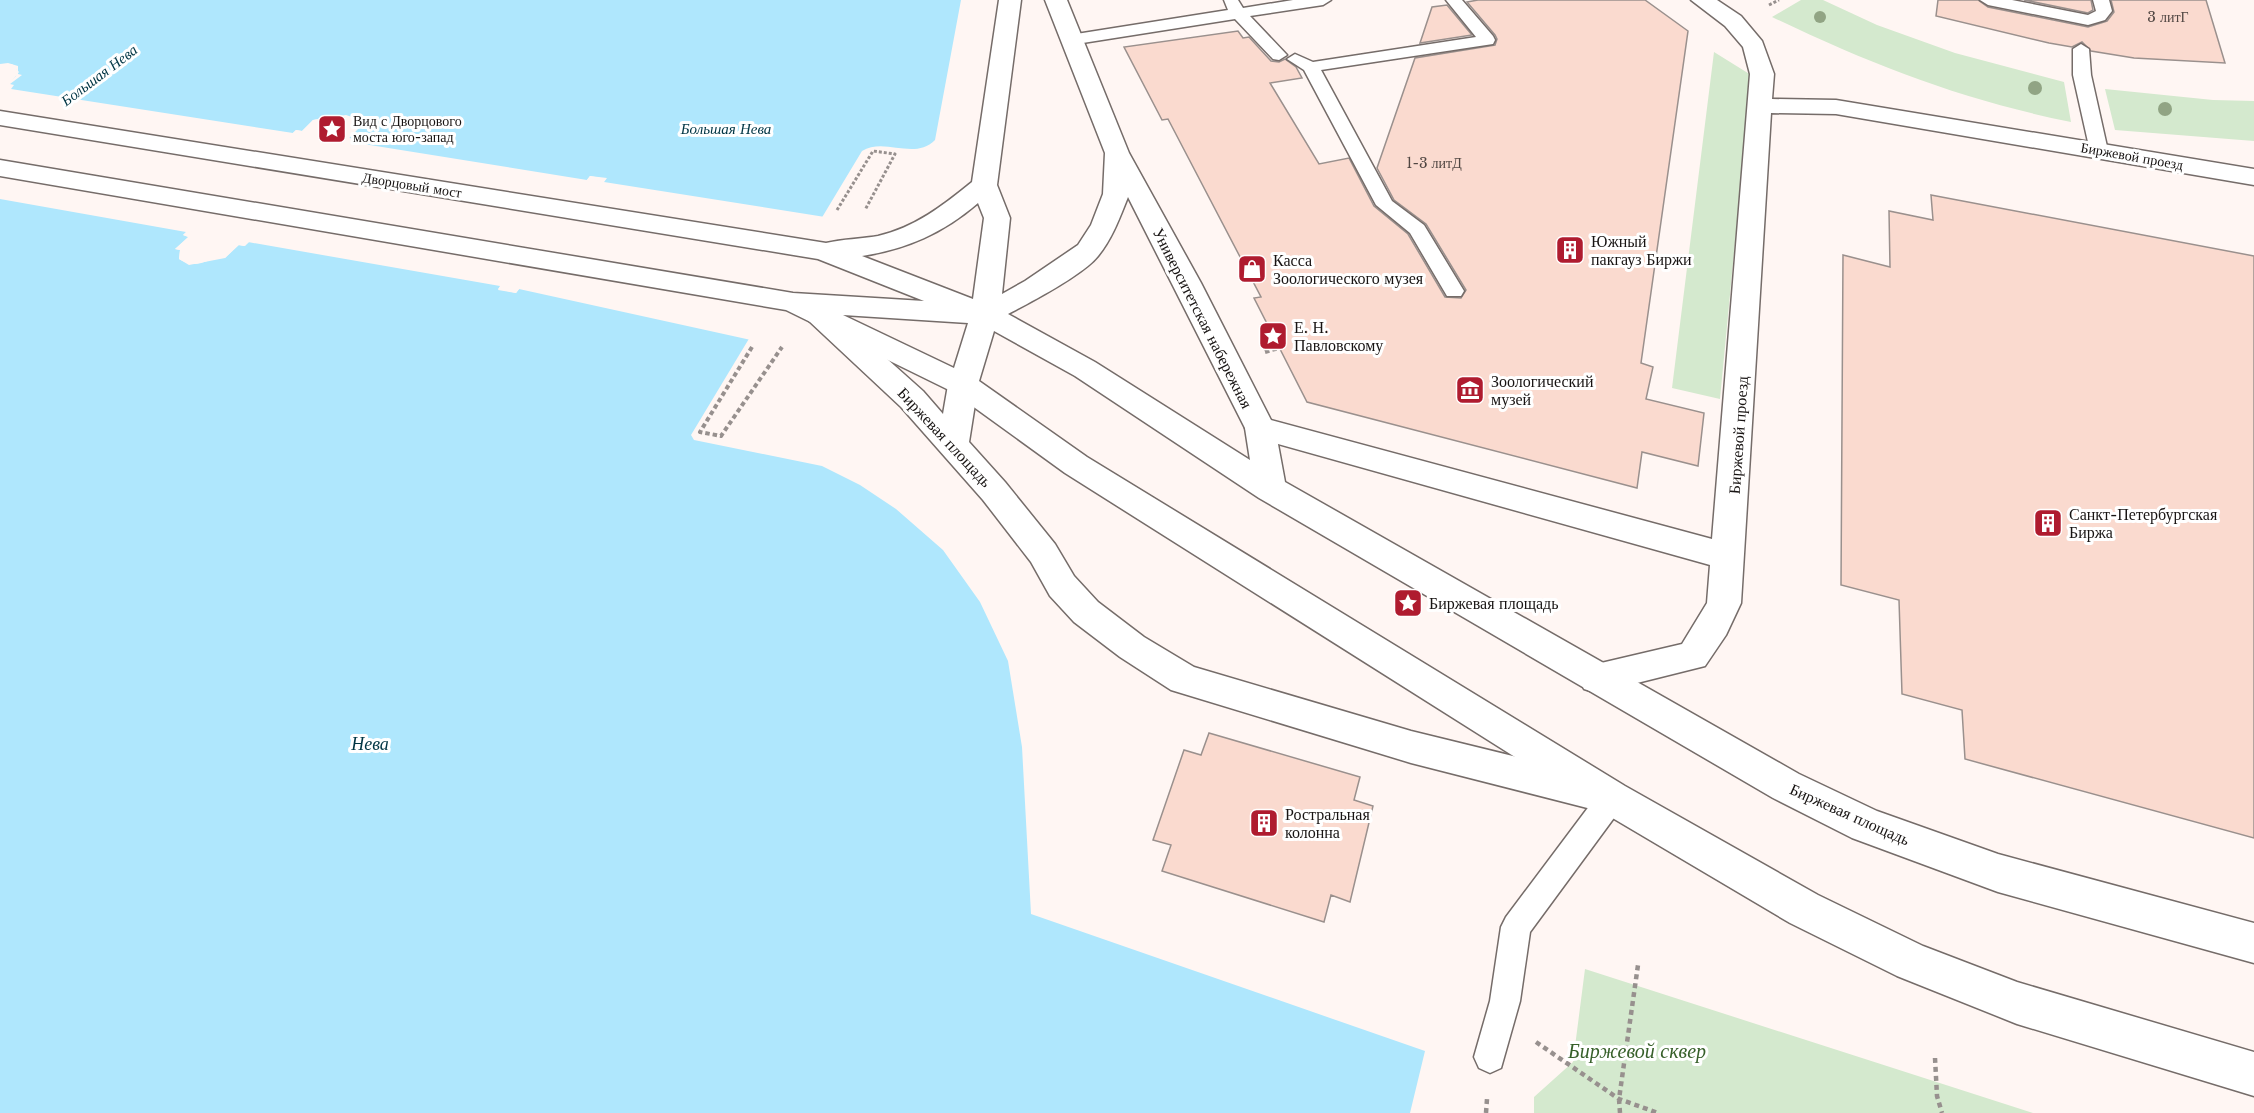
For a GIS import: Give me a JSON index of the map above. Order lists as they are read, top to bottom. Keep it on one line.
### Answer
{"streets":{"main road":["Биржевой проезд","Дворцовый мост","Университетская набережная","Биржевая площадь"]},"crossings":[["Биржевой проезд","Биржевая площадь"],["Дворцовый мост","Биржевая площадь"],["Университетская набережная","Биржевая площадь"]],"water":["Большая Нева","Нева"],"parks":["Биржевой сквер"],"places":{"place":["Вид с Дворцового моста юго-запад","Е. Н. Павловскому","Биржевая площадь"],"building":["Южный пакгауз Биржи","Санкт-Петербургская Биржа","Ростральная колонна"],"shop":["Касса Зоологического музея"],"museum":["Зоологический музей"]},"house_numbers":["3 литГ","1-3 литД"]}
